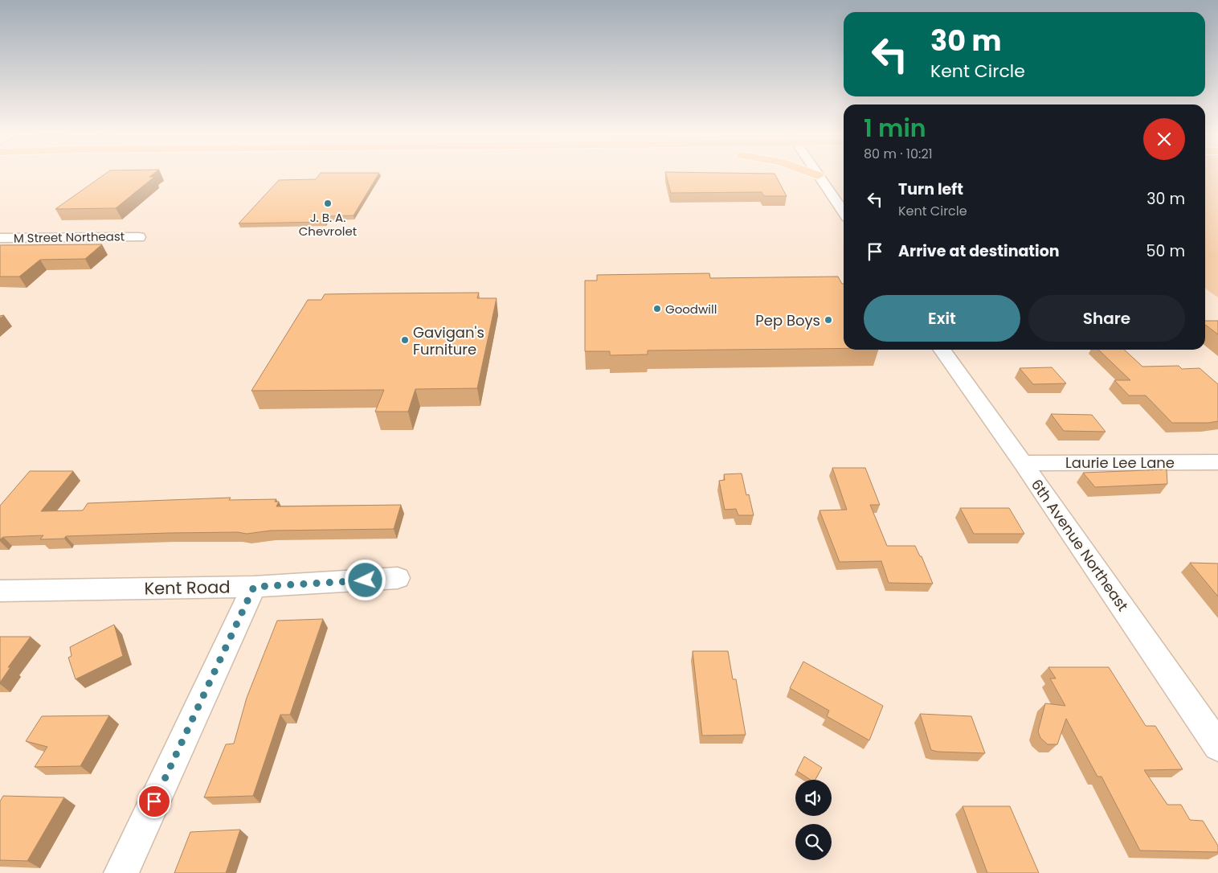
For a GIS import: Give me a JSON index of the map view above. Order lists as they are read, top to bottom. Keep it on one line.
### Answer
{"streets":{"street":["M Street Northeast","Laurie Lee Lane","6th Avenue Northeast","Kent Road"]},"crossings":[["Laurie Lee Lane","6th Avenue Northeast"]],"places":["J. B. A. Chevrolet","Goodwill","Pep Boys","Gavigan's Furniture"],"page":{"turn":["30 m","Kent Circle"],"heading":["1 min","80 m · 10:21"],"list":[{"name":"Turn left","note":"Kent Circle","value":"30 m"},{"name":"Arrive at destination","value":"50 m"}],"buttons":["Exit","Share"]}}
